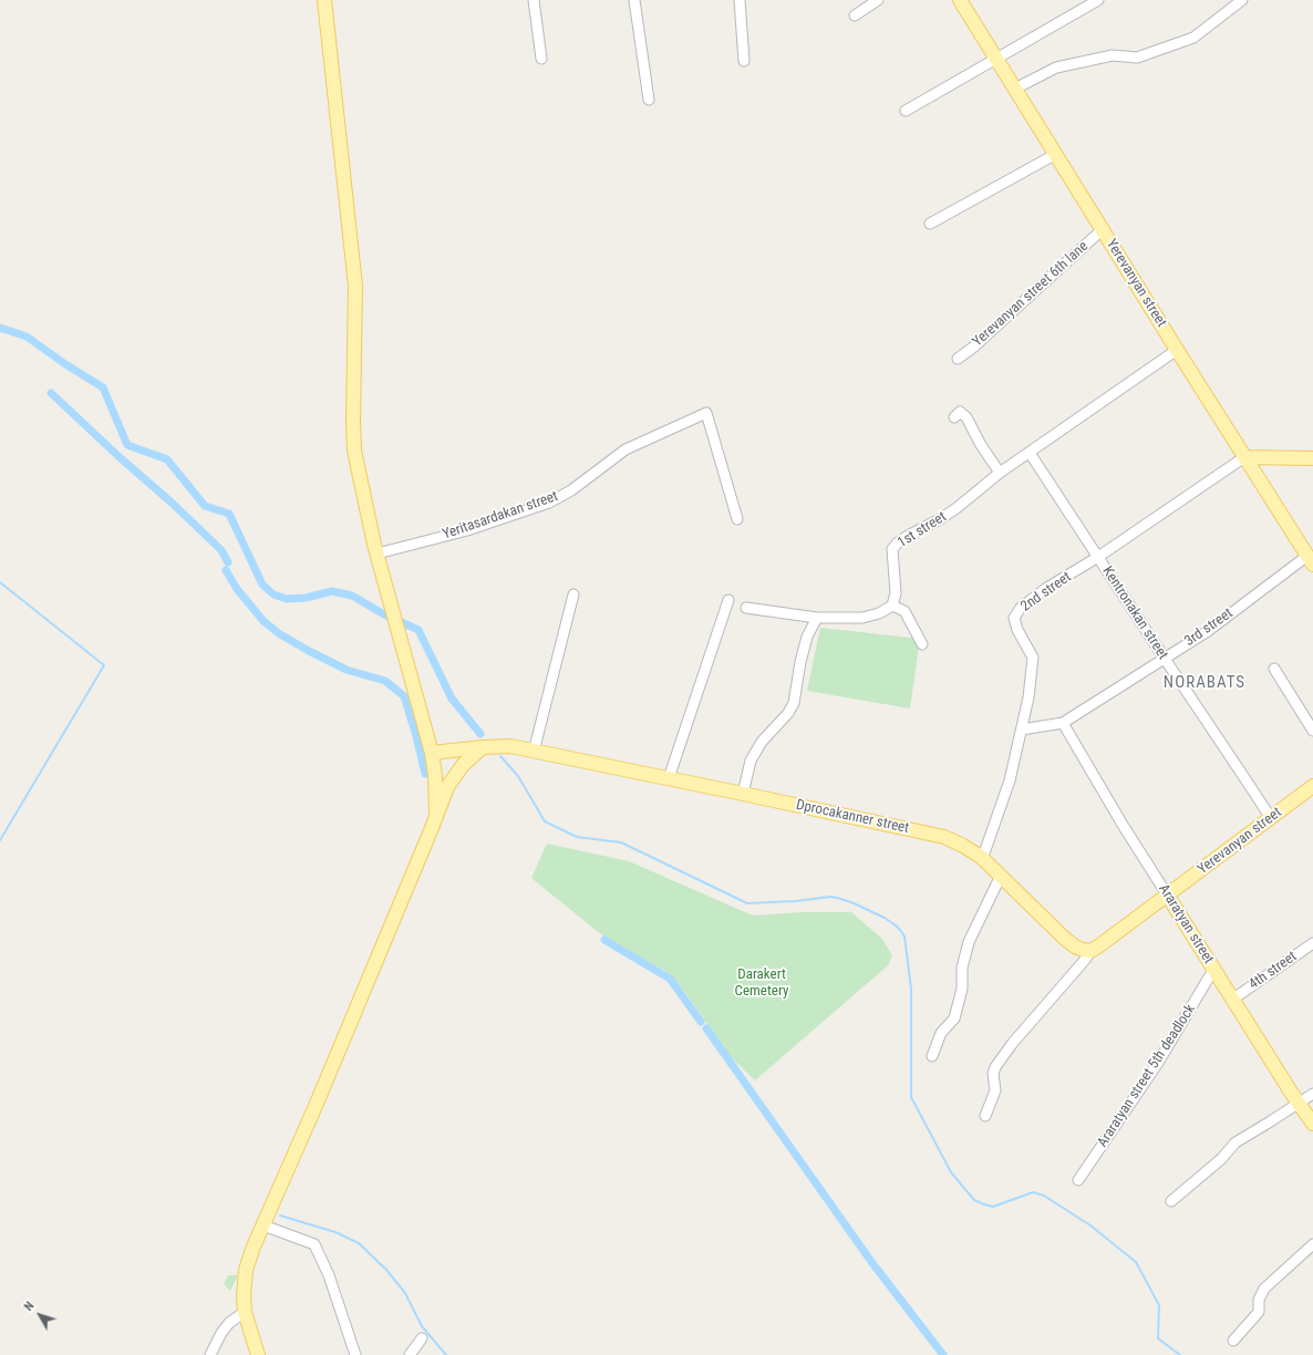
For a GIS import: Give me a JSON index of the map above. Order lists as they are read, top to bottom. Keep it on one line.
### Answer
{"streets":{"main road":["Yerevanyan street","Dprocakanner street","Araratyan street"],"street":["Yerevanyan street 6th lane","Yeritasardakan street","1st street","2nd street","Kentronakan street","3rd street","4th street","Araratyan street 5th deadlock"]},"crossings":[["Yerevanyan street","Yerevanyan street 6th lane"],["Yerevanyan street","1st street"],["Yerevanyan street","2nd street"],["Yerevanyan street","Kentronakan street"],["Yerevanyan street","3rd street"],["Yerevanyan street","Araratyan street"],["1st street","Kentronakan street"],["2nd street","Kentronakan street"],["2nd street","Dprocakanner street"],["Kentronakan street","3rd street"],["3rd street","Araratyan street"],["Araratyan street","4th street"],["Araratyan street","Araratyan street 5th deadlock"]],"districts":["NORABATS"],"parks":["Darakert Cemetery"],"north":"top left"}
